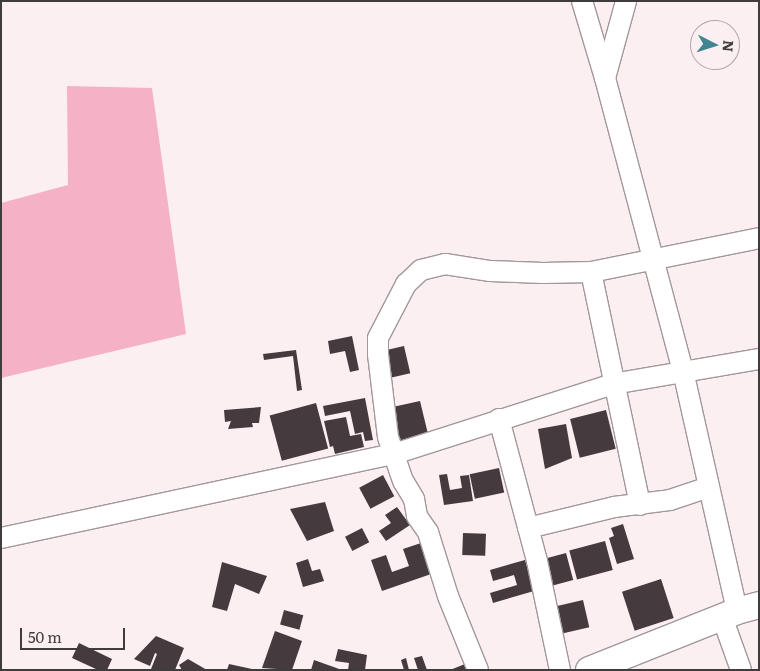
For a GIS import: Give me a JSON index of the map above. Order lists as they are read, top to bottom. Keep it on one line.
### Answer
{"scale_bar":"50 m","north":"right"}
